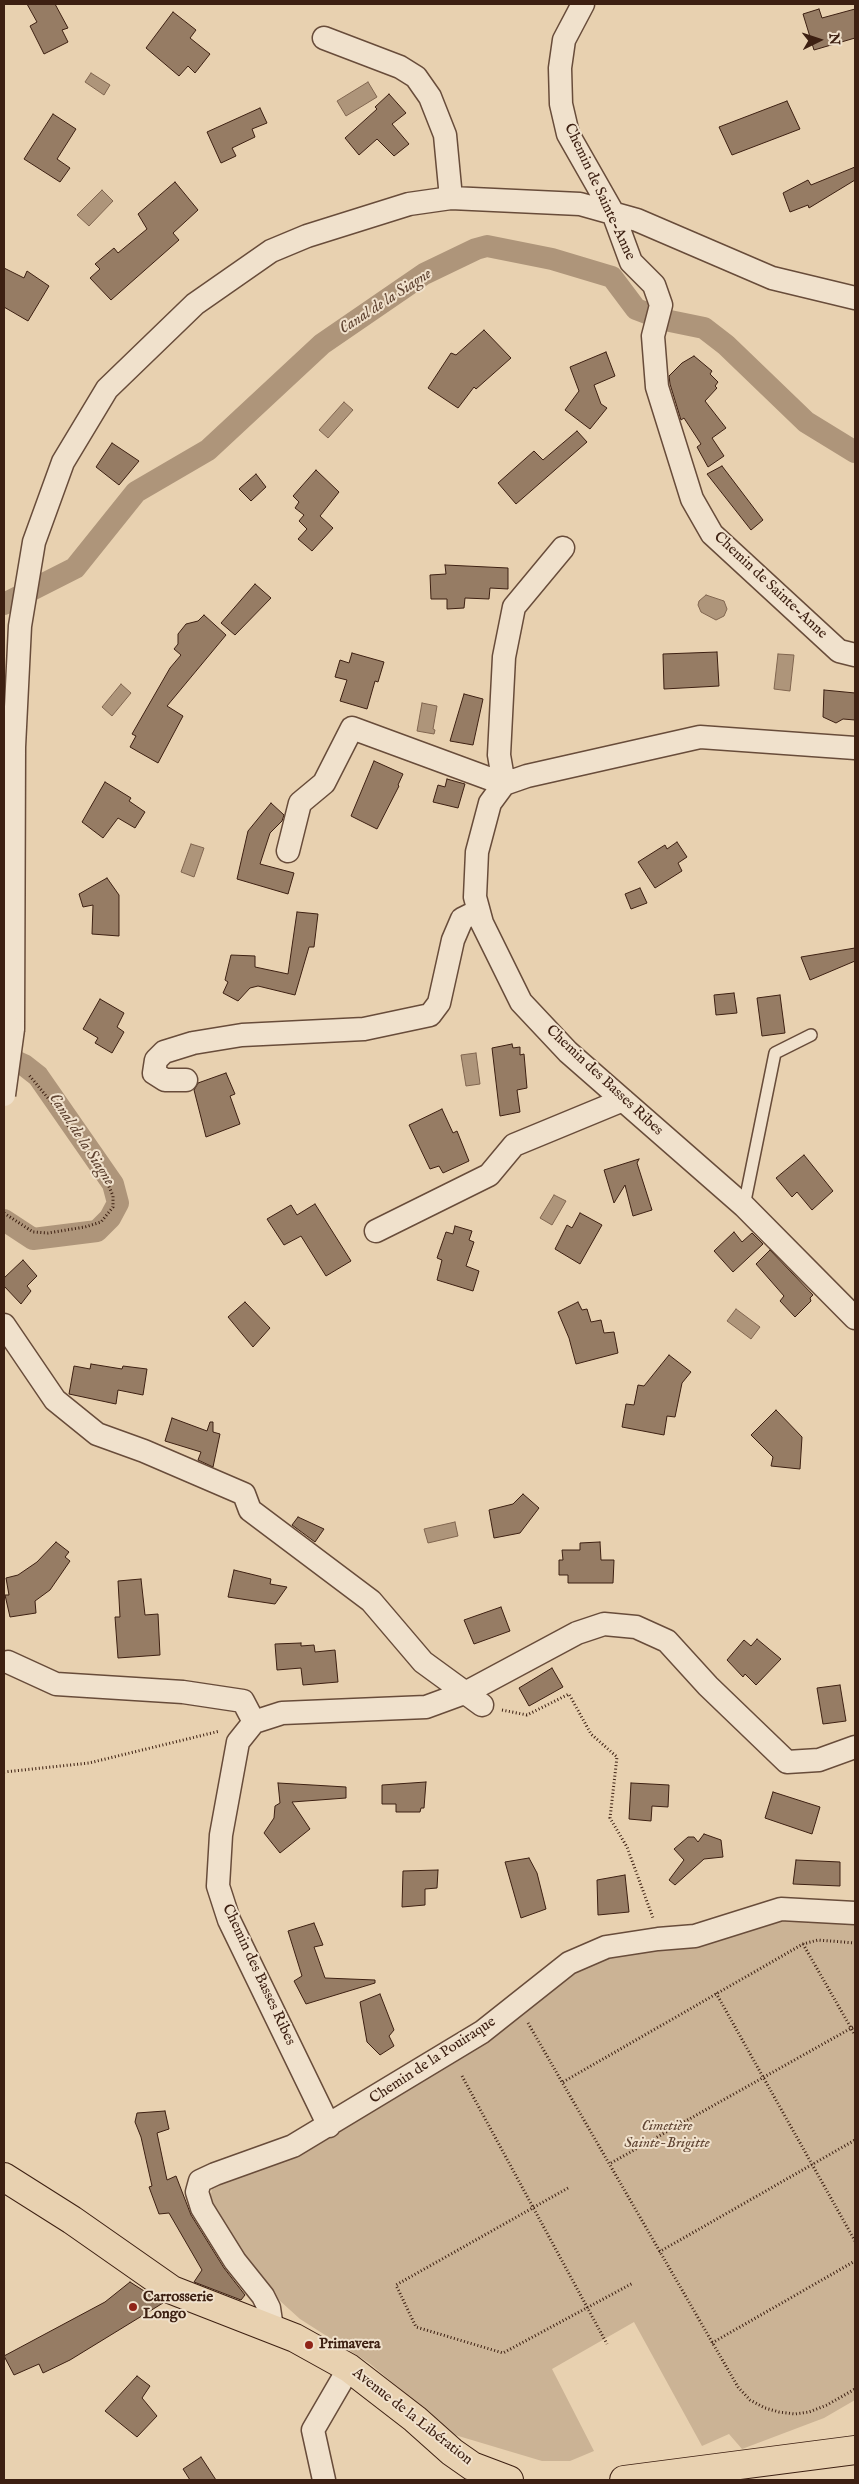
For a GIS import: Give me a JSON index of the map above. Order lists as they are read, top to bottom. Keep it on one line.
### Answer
{"streets":{"main road":["Avenue de la Libération"],"street":["Chemin de Sainte-Anne","Chemin des Basses Ribes","Chemin de la Pouiraque"]},"crossings":[["Chemin des Basses Ribes","Chemin de la Pouiraque"],["Chemin de la Pouiraque","Avenue de la Libération"]],"water":["Canal de la Siagne"],"parks":["Cimetière Sainte-Brigitte"],"places":["Carrosserie Longo","Primavera"],"north":"right"}
